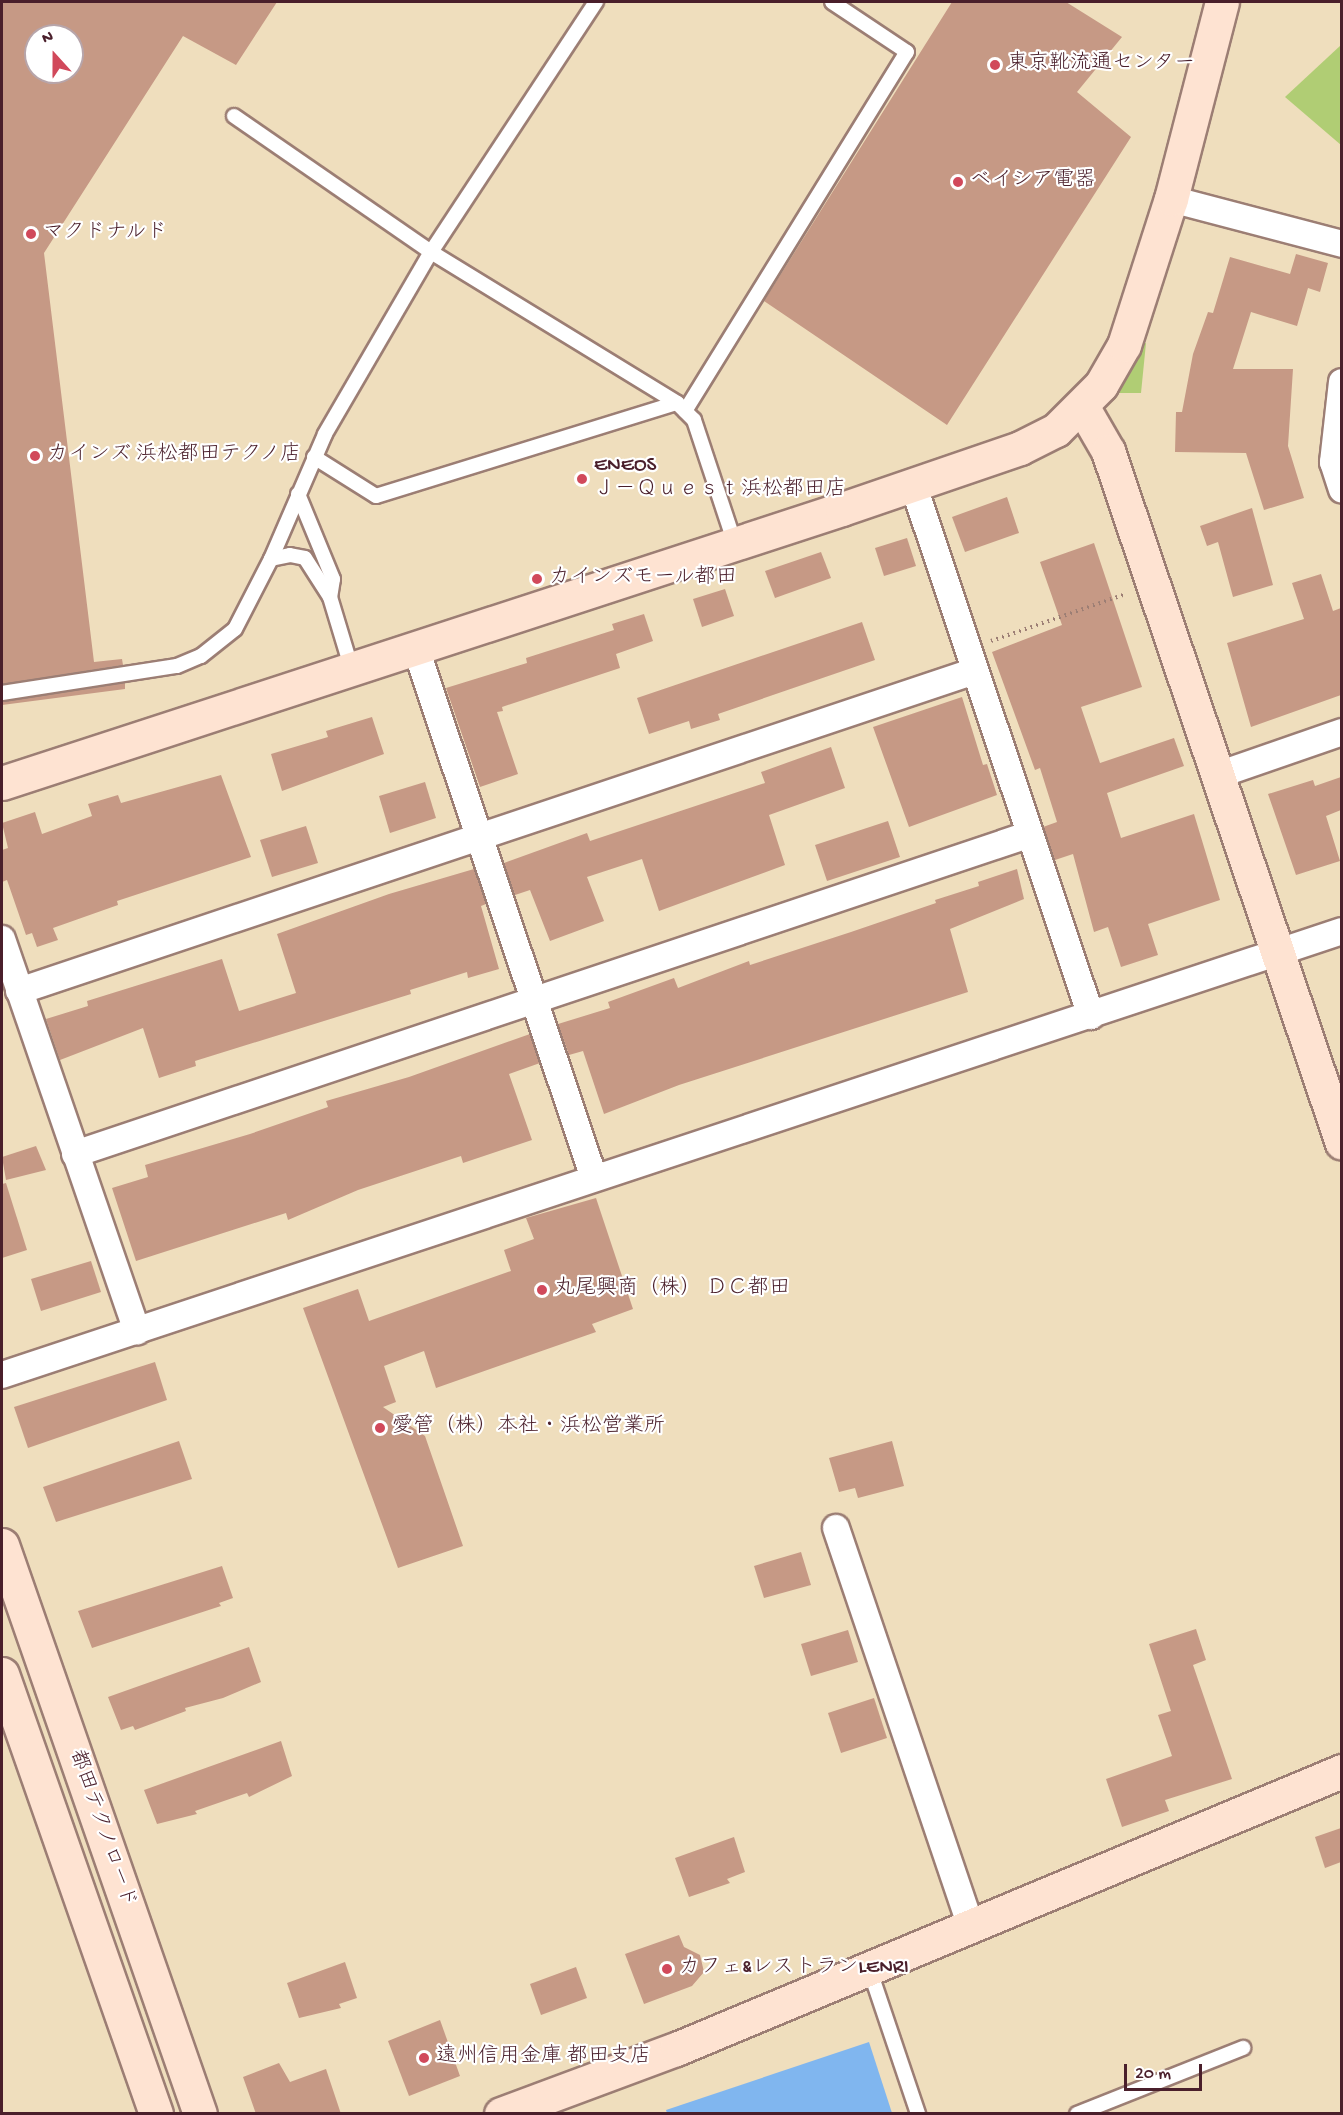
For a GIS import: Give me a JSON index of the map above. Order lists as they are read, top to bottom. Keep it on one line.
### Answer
{"streets":{"street":["都田テクノロード"]},"places":["東京靴流通センター","ベイシア電器","マクドナルド","カインズ 浜松都田テクノ店","ENEOS Ｊ－Ｑｕｅｓｔ浜松都田店","カインズモール都田","丸尾興商（株） ＤＣ都田","愛管（株）本社・浜松営業所","カフェ&レストランLENRI","遠州信用金庫 都田支店"],"scale_bar":"20 m","north":"top"}
